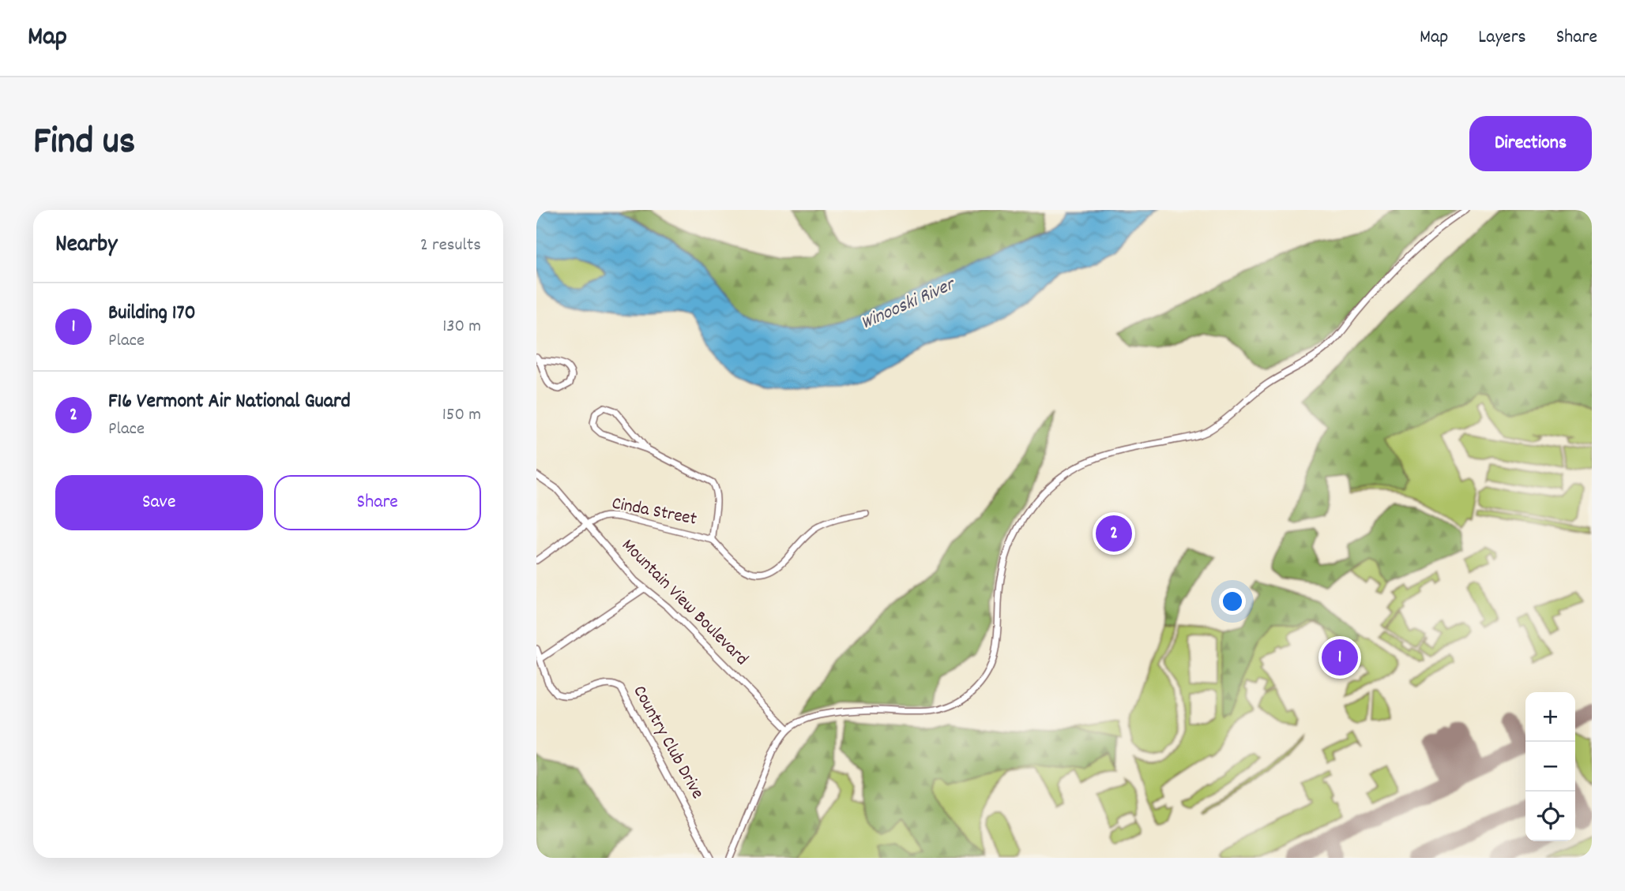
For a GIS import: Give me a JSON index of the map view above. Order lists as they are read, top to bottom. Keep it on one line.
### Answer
{"streets":{"street":["Cinda Street","Mountain View Boulevard","Country Club Drive"]},"crossings":[["Cinda Street","Mountain View Boulevard"]],"water":["Winooski River"],"page":{"header":"Map","nav":["Map","Layers","Share"],"title":"Find us","buttons":["Directions",["Save","Share"]],"heading":["Nearby","2 results"],"list":[{"mark":"1","name":"Building 170","note":"Place","value":"130 m"},{"mark":"2","name":"F16 Vermont Air National Guard","note":"Place","value":"150 m"}],"pins":["2","1"],"map_buttons":["+","−"]}}
